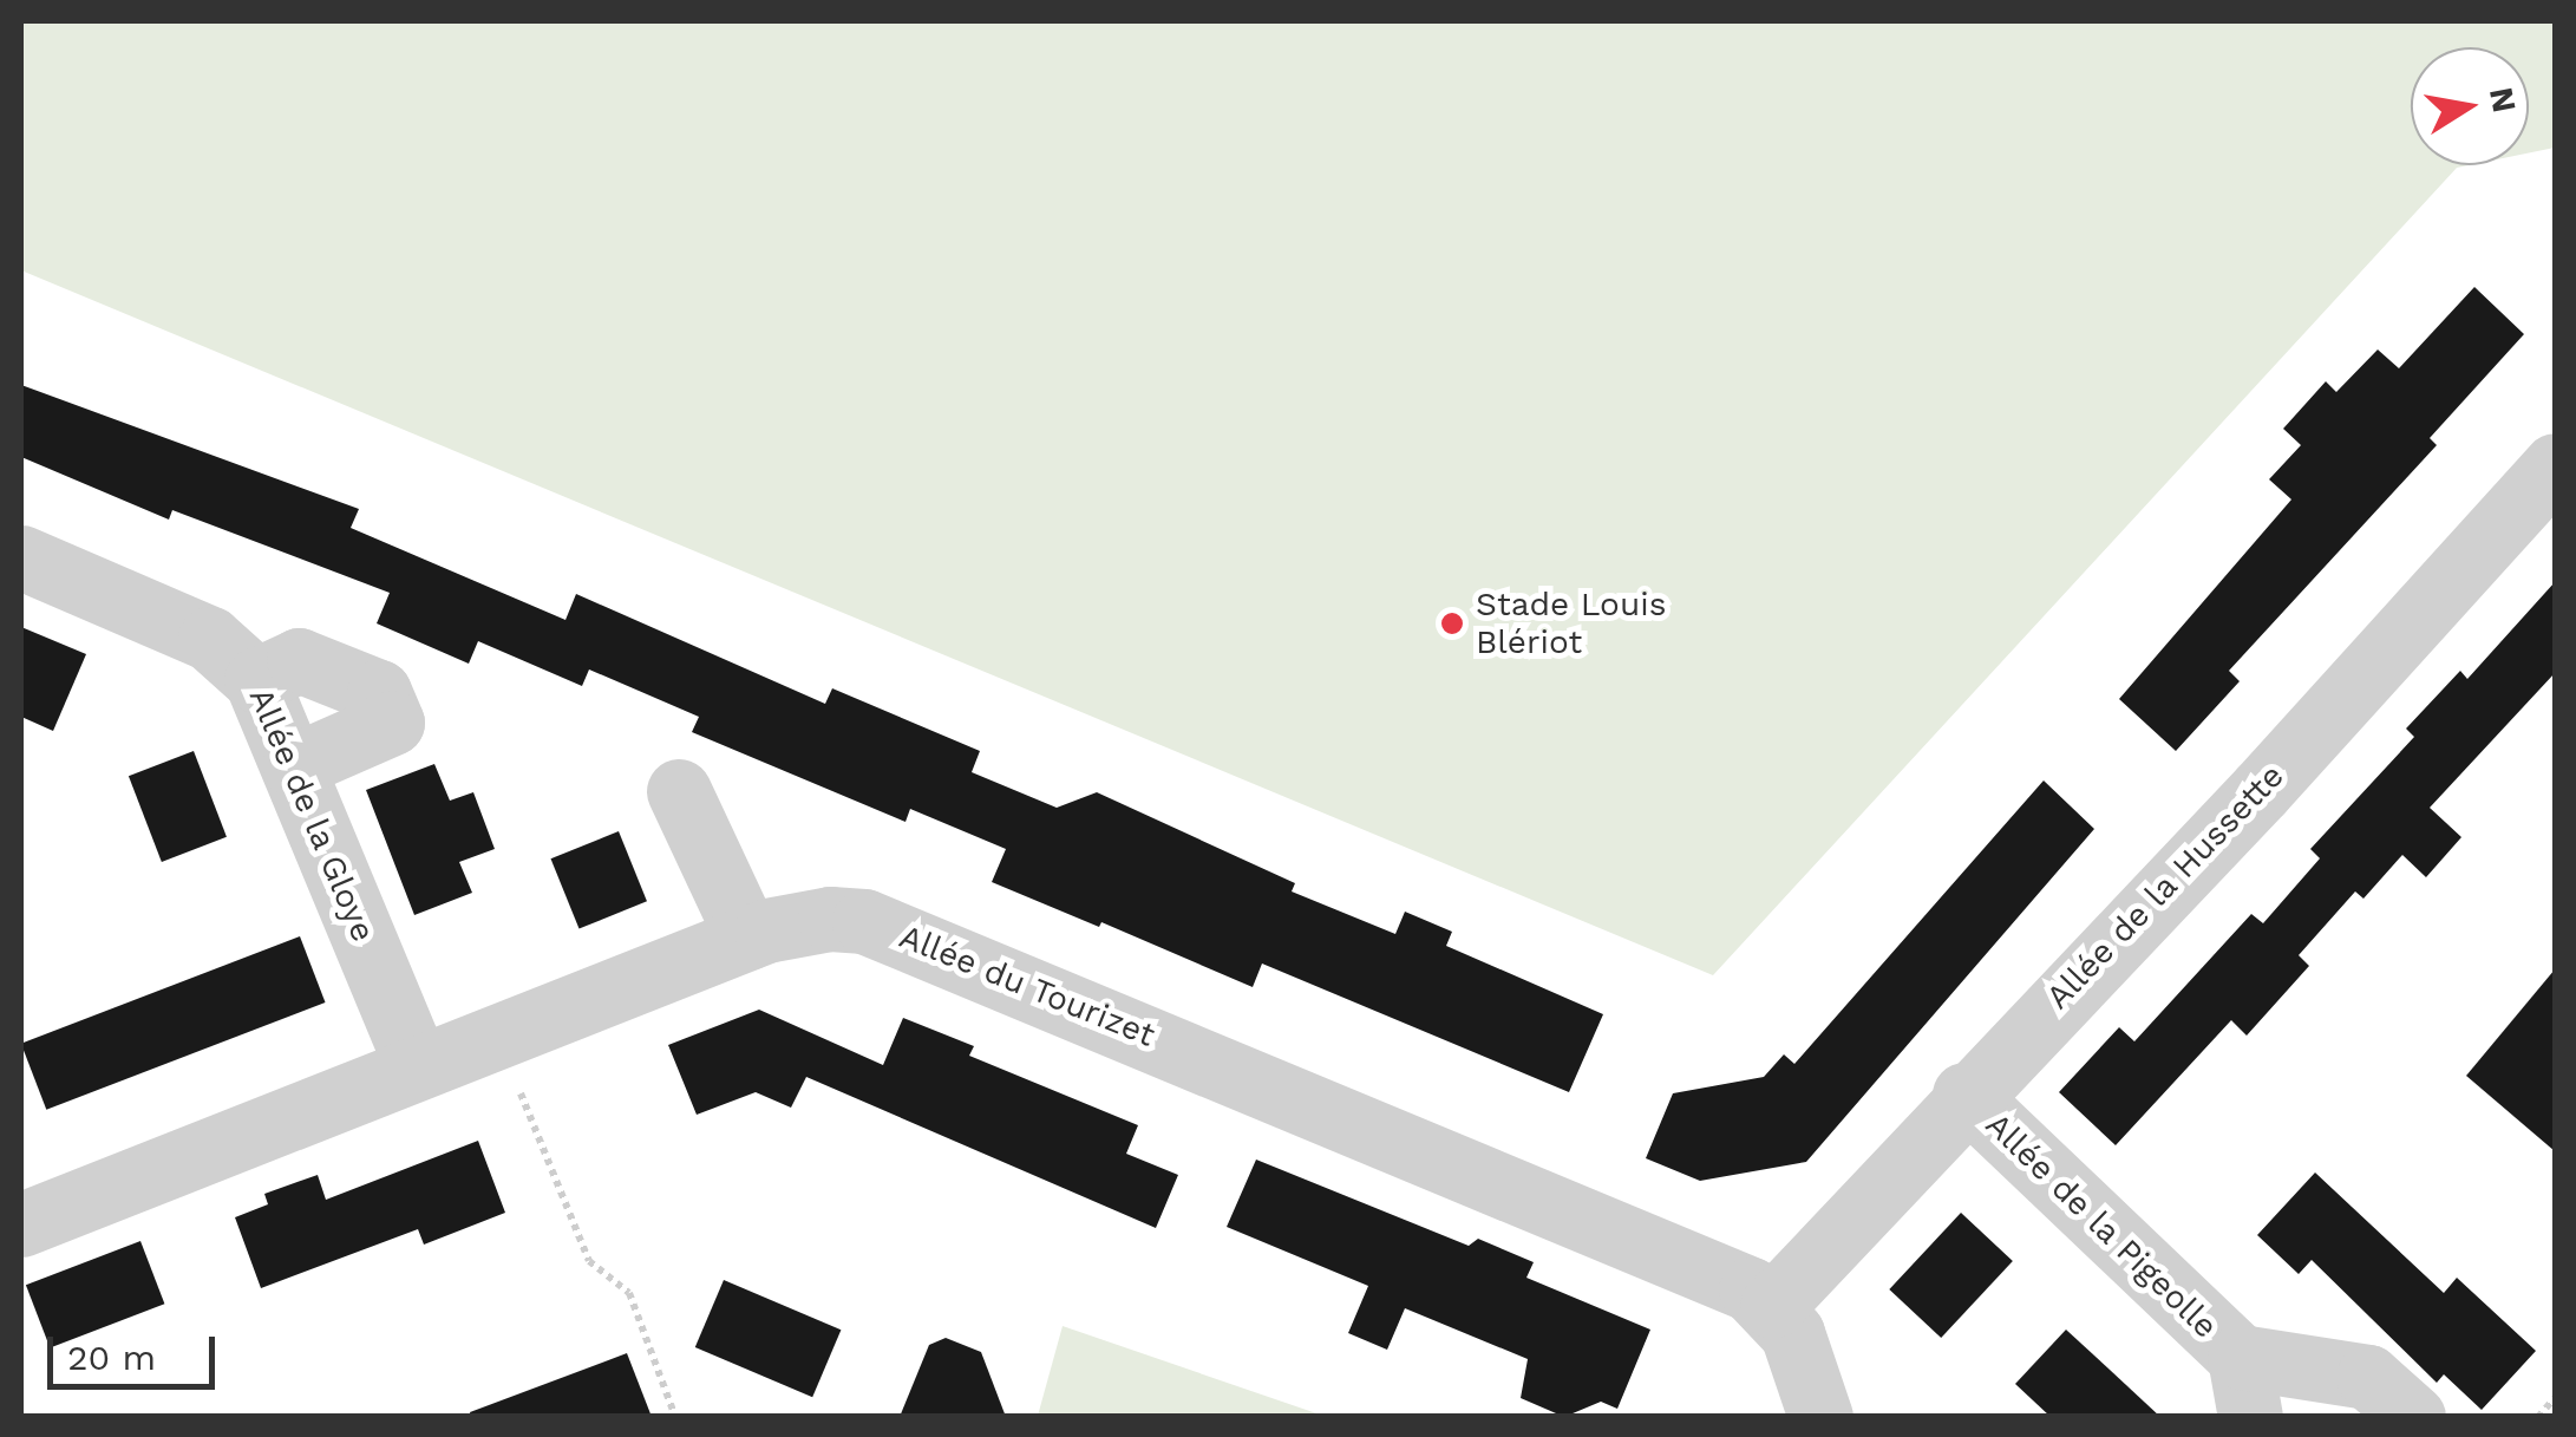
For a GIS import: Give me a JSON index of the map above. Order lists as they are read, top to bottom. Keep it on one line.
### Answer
{"streets":{"street":["Allée de la Gloye","Allée de la Hussette","Allée du Tourizet","Allée de la Pigeolle"]},"crossings":[["Allée de la Gloye","Allée du Tourizet"],["Allée de la Hussette","Allée du Tourizet"],["Allée de la Hussette","Allée de la Pigeolle"]],"places":["Stade Louis Blériot"],"scale_bar":"20 m","north":"right"}
